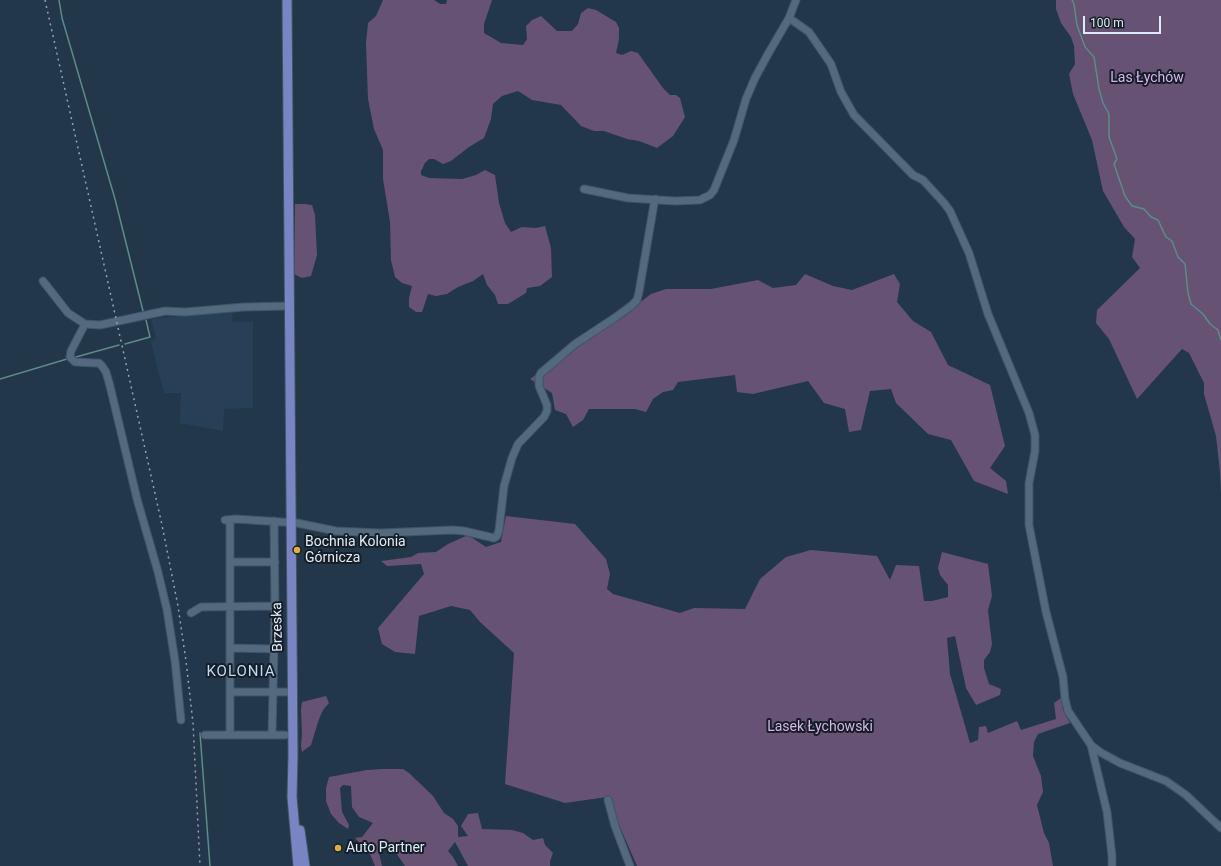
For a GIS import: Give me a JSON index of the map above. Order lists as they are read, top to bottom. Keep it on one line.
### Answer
{"streets":{"main road":["Brzeska"]},"districts":["KOLONIA"],"parks":["Las Łychów","Lasek Łychowski"],"places":["Bochnia Kolonia Górnicza","Auto Partner"],"scale_bar":"100 m"}
